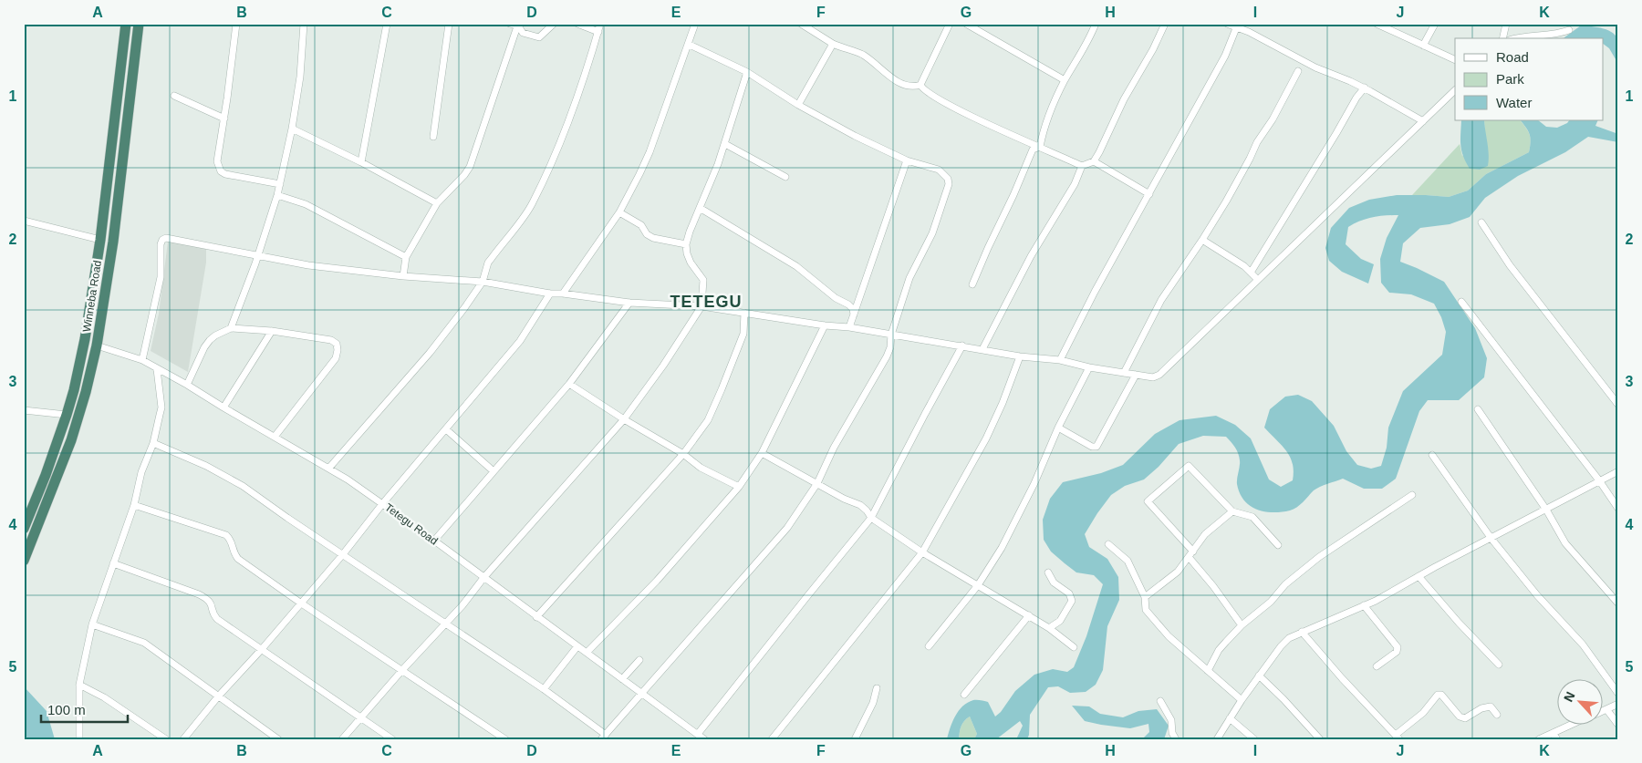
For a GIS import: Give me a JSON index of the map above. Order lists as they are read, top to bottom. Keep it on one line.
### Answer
{"streets":{"highway":["Winneba Road"],"street":["Tetegu Road"]},"crossings":[["Winneba Road","Tetegu Road"]],"districts":["TETEGU"],"legend":["Road","Park","Water"],"scale_bar":"100 m","north":"top left","grid":{"columns":["A","B","C","D","E","F","G","H","I","J","K"],"rows":["1","2","3","4","5"]}}
